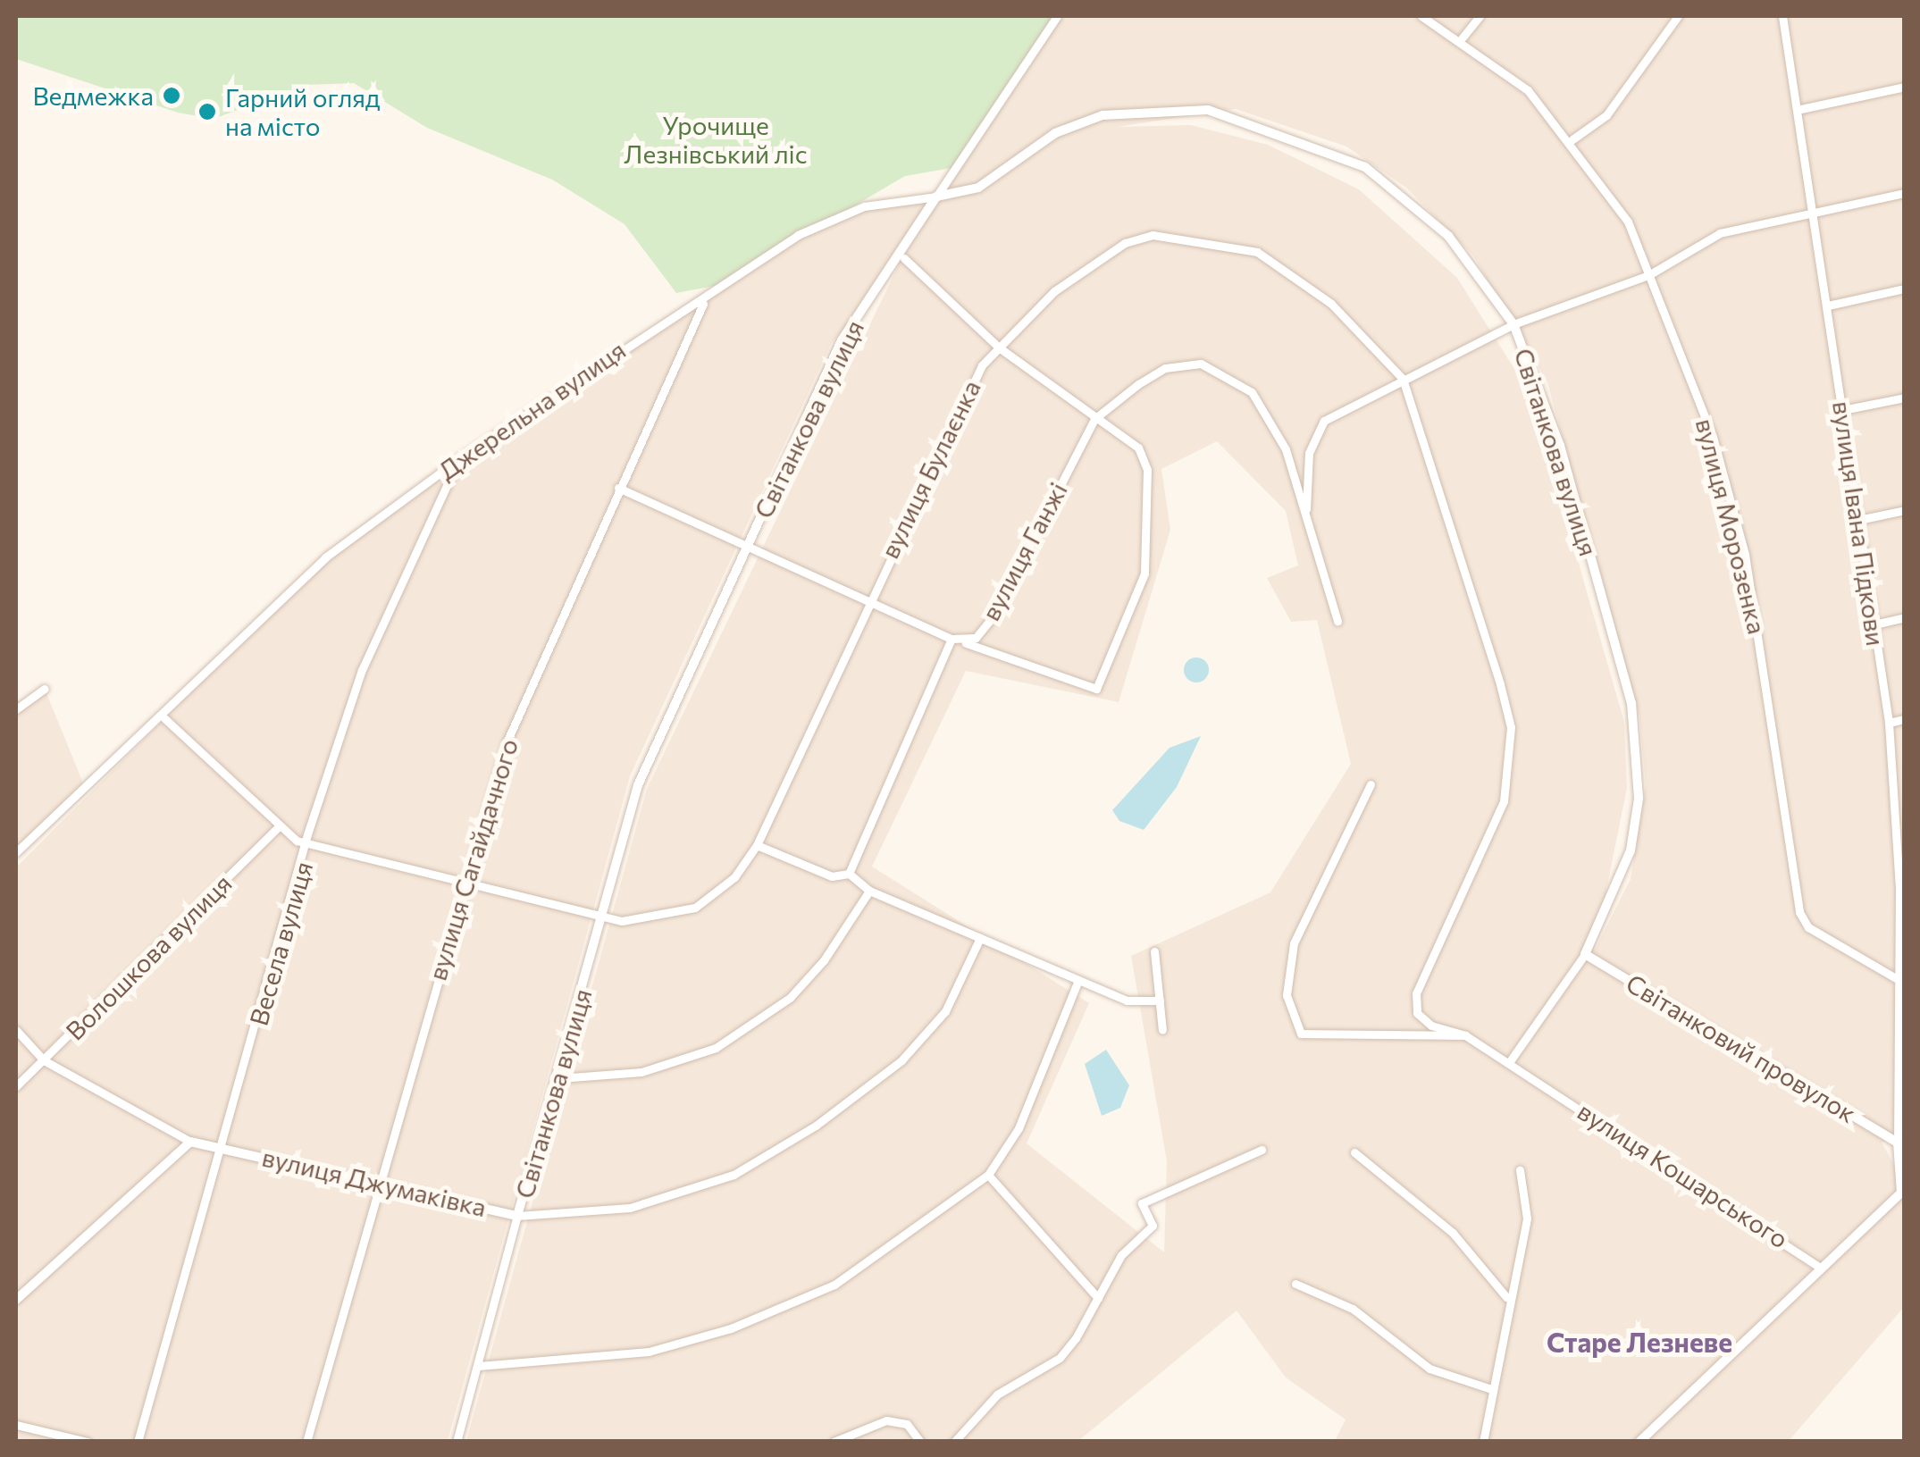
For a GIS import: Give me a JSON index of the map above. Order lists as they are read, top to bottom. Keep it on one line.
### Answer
{"streets":{"street":["Джерельна вулиця","Світанкова вулиця","вулиця Булаєнка","вулиця Івана Підкови","вулиця Морозенка","вулиця Ганжі","вулиця Сагайдачного","Весела вулиця","Волошкова вулиця","Світанковий провулок","вулиця Кошарського","вулиця Джумаківка"]},"crossings":[["Джерельна вулиця","Світанкова вулиця"],["Джерельна вулиця","вулиця Булаєнка"],["Джерельна вулиця","вулиця Сагайдачного"],["Джерельна вулиця","Весела вулиця"],["Світанкова вулиця","вулиця Булаєнка"],["Світанкова вулиця","Світанковий провулок"],["Світанкова вулиця","вулиця Кошарського"],["Світанкова вулиця","вулиця Джумаківка"],["вулиця Булаєнка","вулиця Сагайдачного"],["вулиця Булаєнка","Весела вулиця"],["вулиця Булаєнка","Волошкова вулиця"],["вулиця Булаєнка","вулиця Кошарського"],["вулиця Івана Підкови","вулиця Морозенка"],["вулиця Івана Підкови","Світанковий провулок"],["вулиця Сагайдачного","вулиця Джумаківка"],["Весела вулиця","вулиця Джумаківка"],["Волошкова вулиця","вулиця Джумаківка"]],"districts":["Старе Лезневе"],"parks":["Урочище Лезнівський ліс"],"places":["Ведмежка","Гарний огляд на місто"]}
